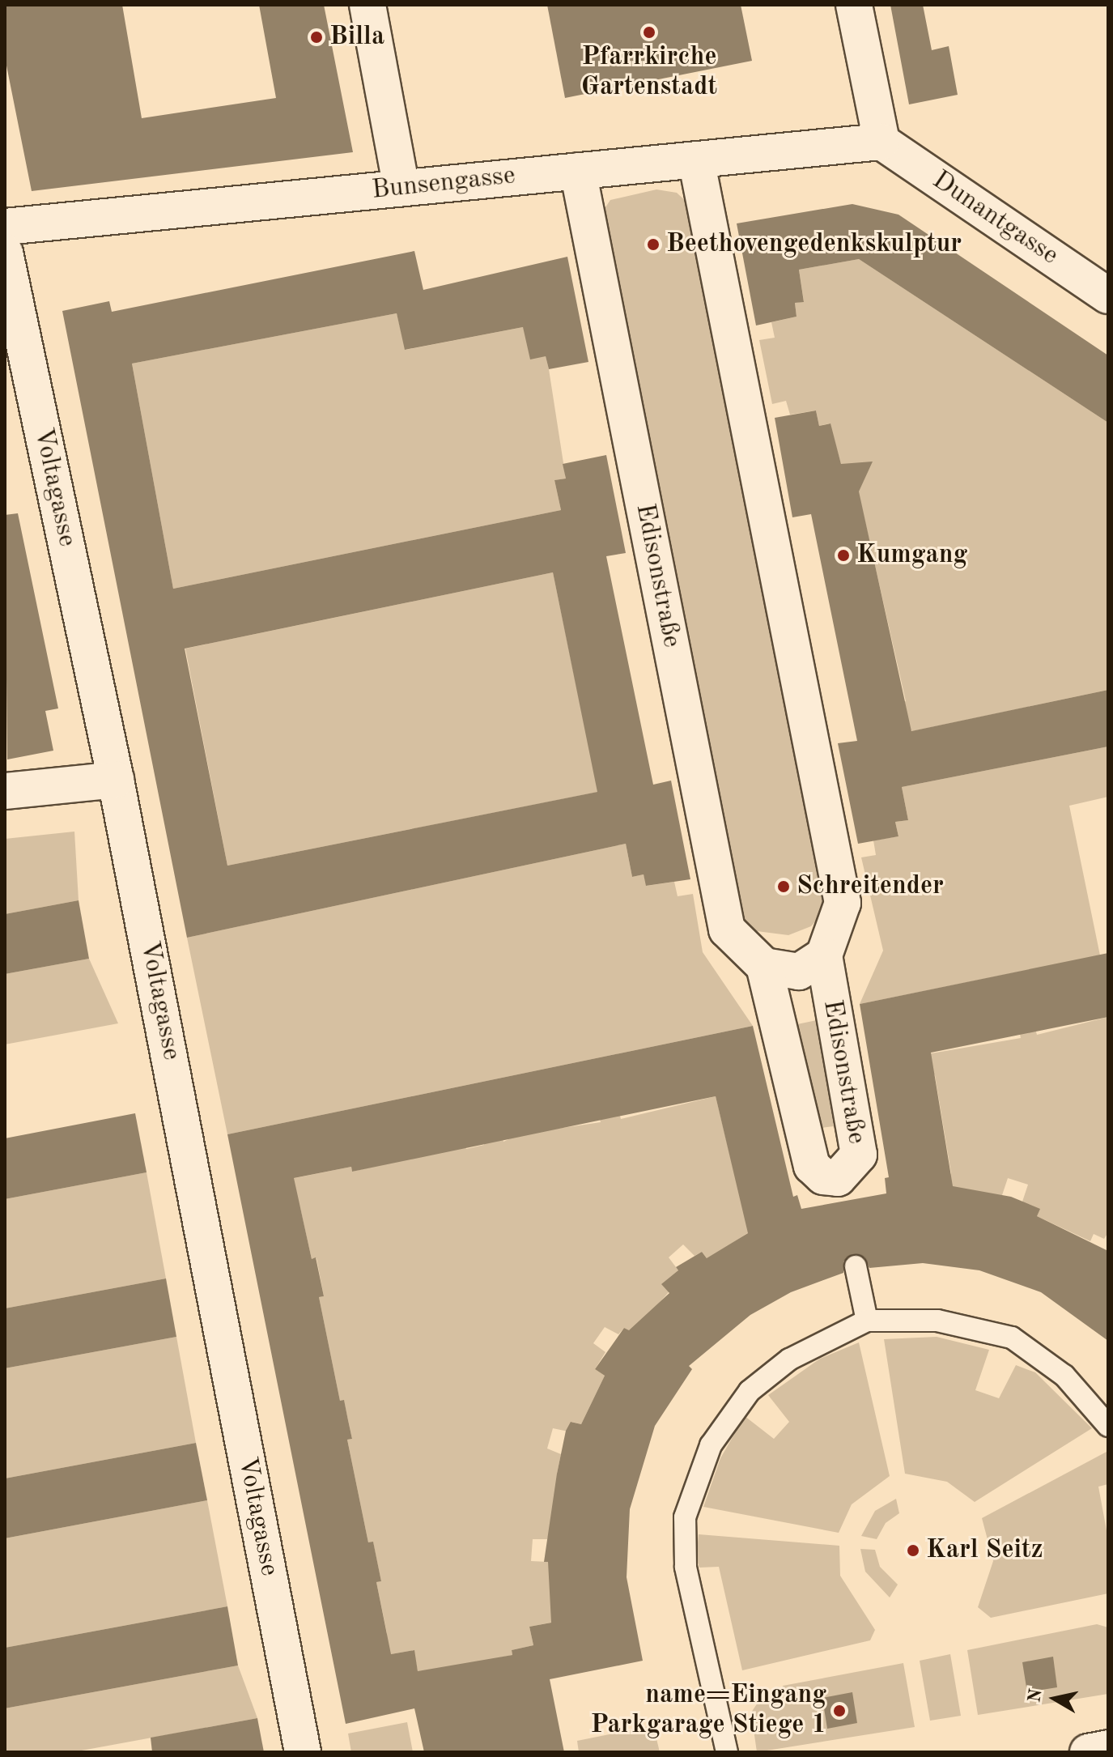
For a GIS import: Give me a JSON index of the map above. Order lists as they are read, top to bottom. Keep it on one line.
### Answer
{"streets":{"street":["Bunsengasse","Dunantgasse","Voltagasse","Edisonstraße"]},"crossings":[["Bunsengasse","Dunantgasse"],["Bunsengasse","Edisonstraße"]],"places":["Pfarrkirche Gartenstadt","Billa","Beethovengedenkskulptur","Kumgang","Schreitender","Karl Seitz","name=Eingang Parkgarage Stiege 1"],"north":"left"}
